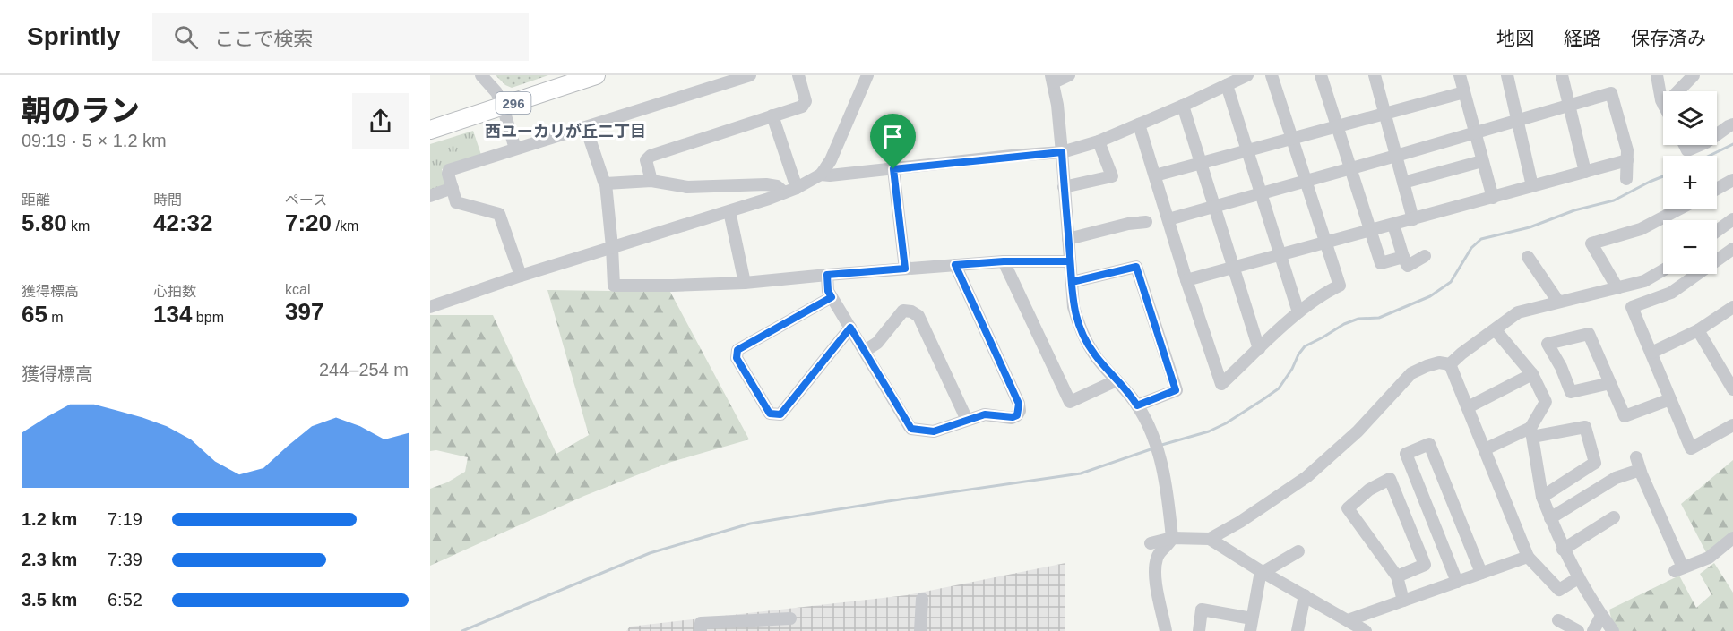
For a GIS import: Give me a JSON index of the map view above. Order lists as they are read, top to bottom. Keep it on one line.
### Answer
{"streets":{"highway":["296"]},"districts":["西ユーカリが丘二丁目"],"page":{"header":"Sprintly","search":"ここで検索","nav":["地図","経路","保存済み"],"heading":["朝のラン","09:19 · 5 × 1.2 km"],"map_buttons":["+","−"],"stats":[["距離","5.80 km"],["時間","42:32"],["ペース","7:20 /km"],["獲得標高","65 m"],["心拍数","134 bpm"],["kcal","397"]],"chart":["獲得標高","244–254 m"],"list":[{"name":"1.2 km","note":"7:19"},{"name":"2.3 km","note":"7:39"},{"name":"3.5 km","note":"6:52"}]}}
